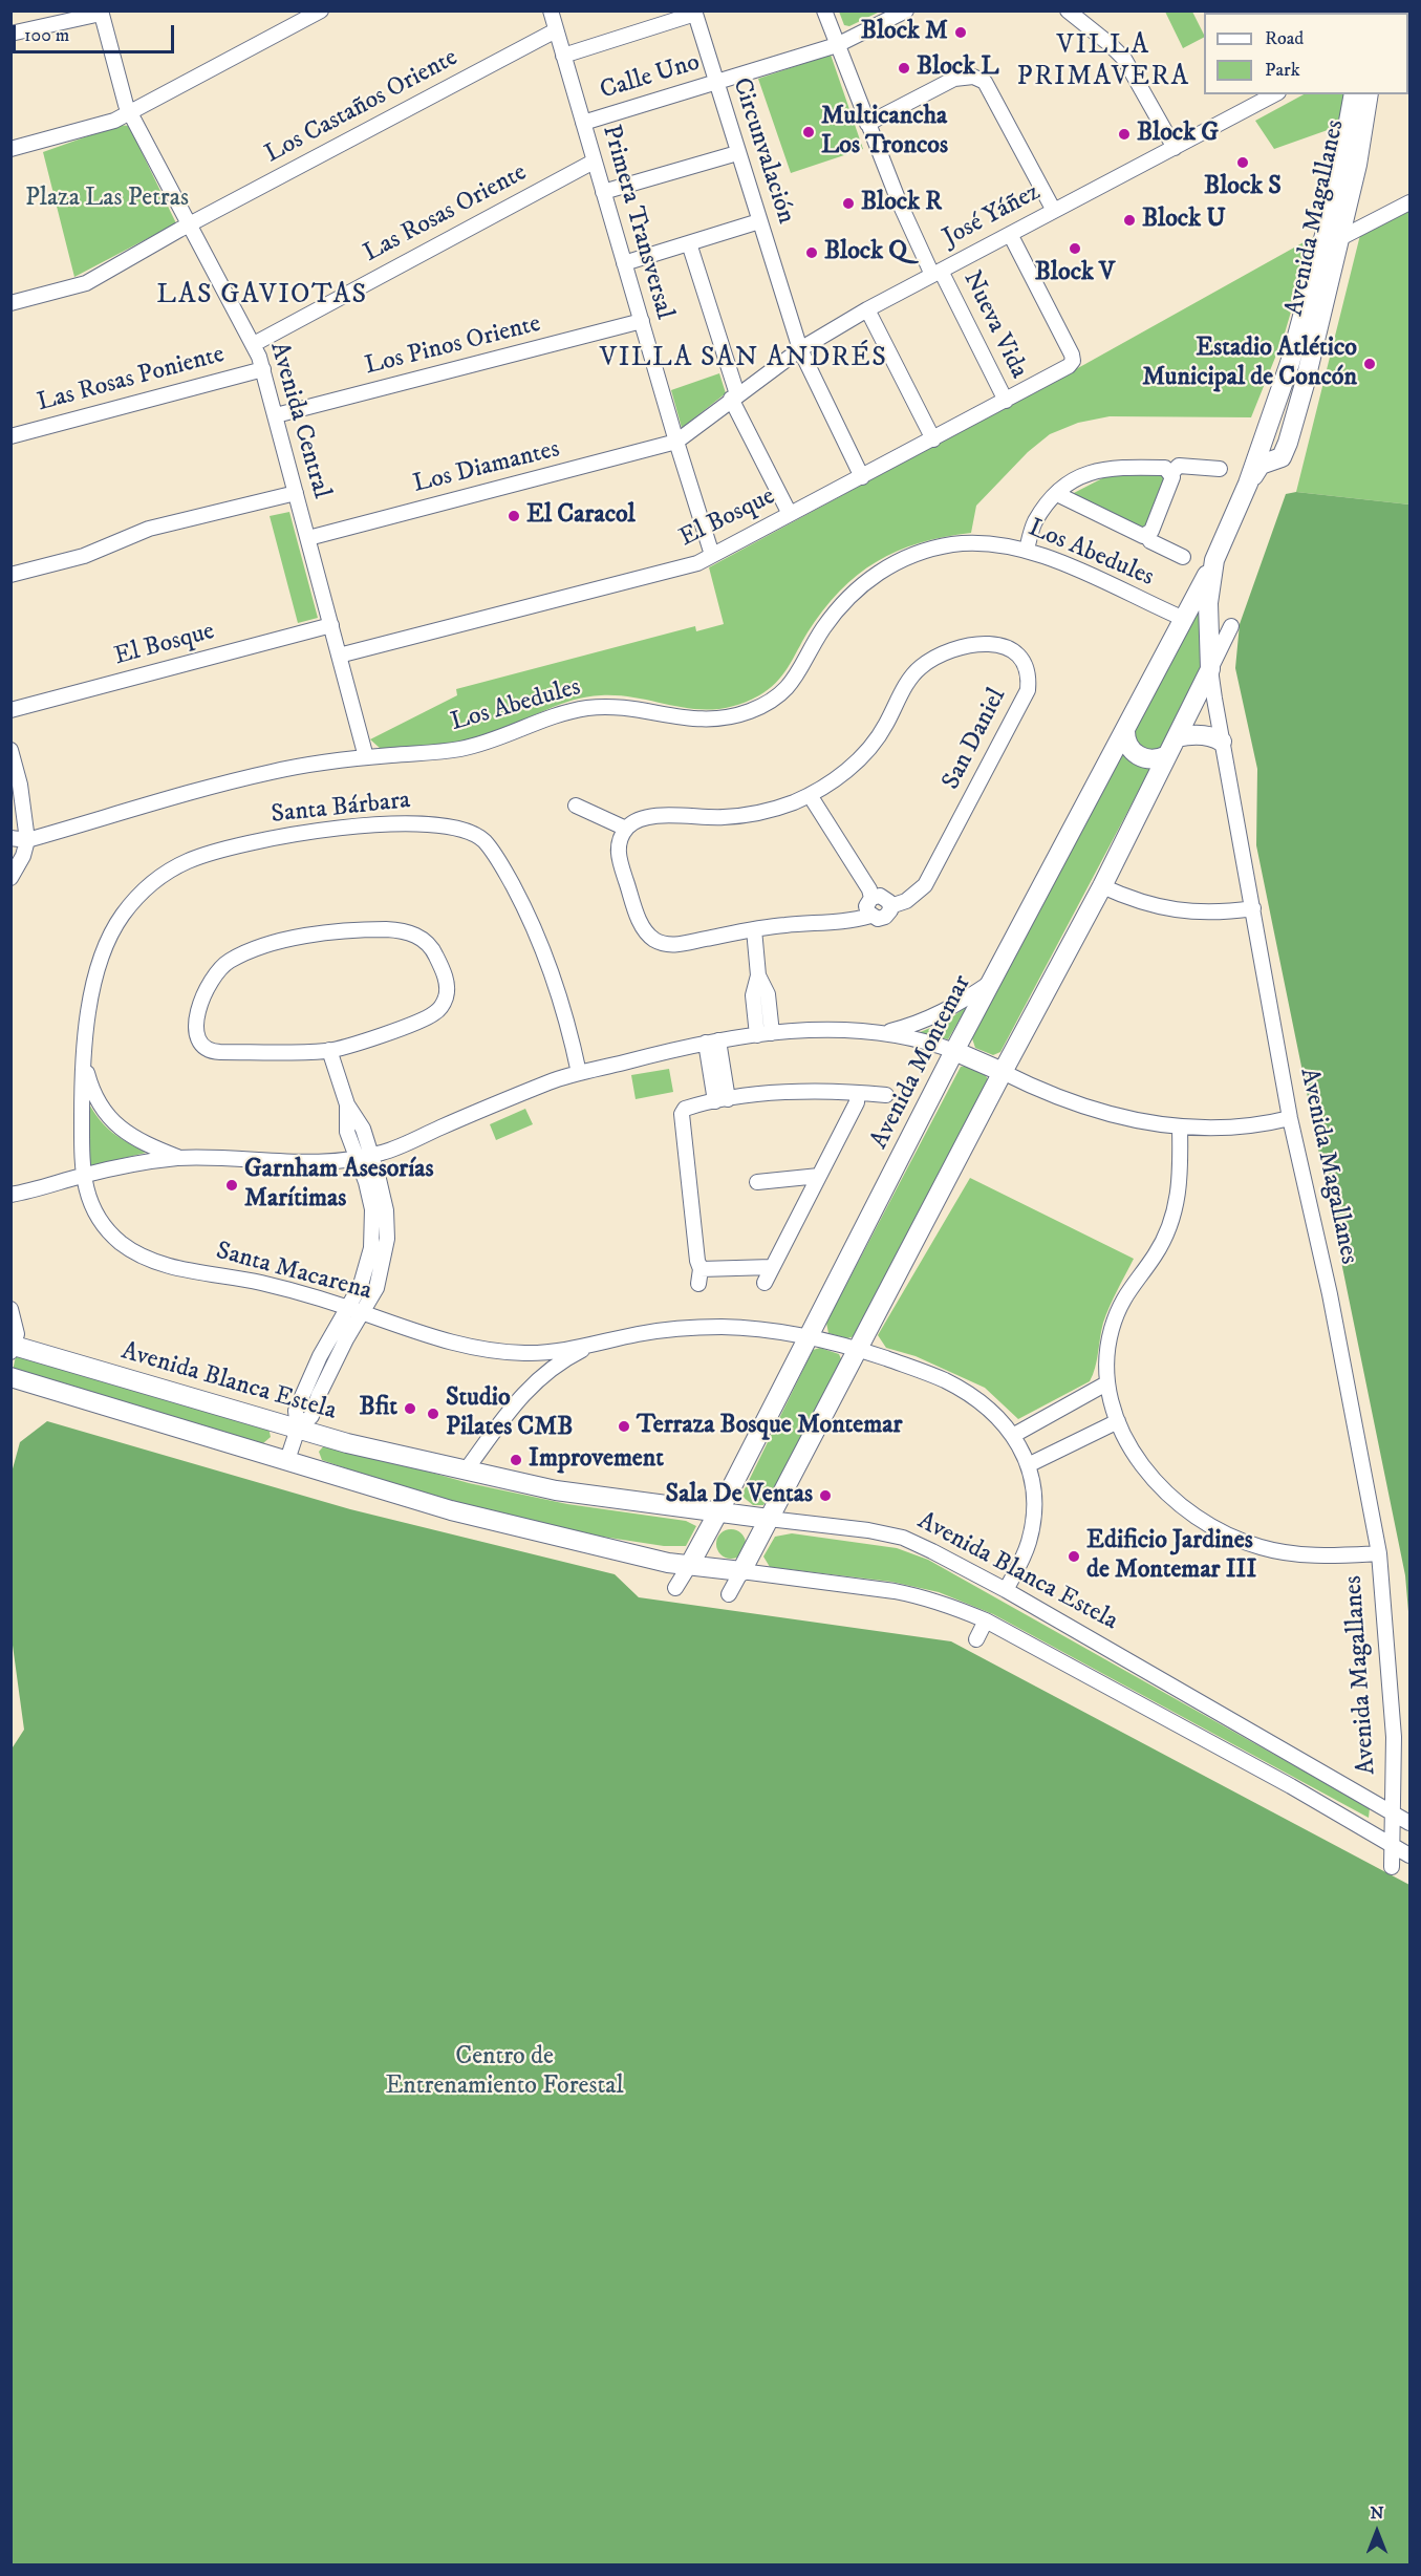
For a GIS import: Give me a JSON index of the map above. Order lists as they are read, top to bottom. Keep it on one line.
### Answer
{"streets":{"main road":["Avenida Magallanes","Avenida Montemar","Avenida Blanca Estela"],"street":["Calle Uno","Los Castaños Oriente","Circunvalación","Las Rosas Oriente","José Yáñez","Primera Transversal","Nueva Vida","Los Pinos Oriente","Las Rosas Poniente","Avenida Central","Los Diamantes","El Bosque","Los Abedules","San Daniel","Santa Bárbara","Santa Macarena"]},"crossings":[["Calle Uno","Circunvalación"],["Calle Uno","Primera Transversal"],["Calle Uno","Nueva Vida"],["Los Castaños Oriente","Primera Transversal"],["Los Castaños Oriente","Avenida Central"],["Circunvalación","José Yáñez"],["Circunvalación","El Bosque"],["Las Rosas Oriente","Primera Transversal"],["Las Rosas Oriente","Avenida Central"],["José Yáñez","Primera Transversal"],["José Yáñez","Nueva Vida"],["José Yáñez","Los Diamantes"],["José Yáñez","El Bosque"],["Avenida Magallanes","Avenida Montemar"],["Avenida Magallanes","Avenida Blanca Estela"],["Primera Transversal","Los Pinos Oriente"],["Primera Transversal","Los Diamantes"],["Primera Transversal","El Bosque"],["Nueva Vida","El Bosque"],["Los Pinos Oriente","Avenida Central"],["Las Rosas Poniente","Avenida Central"],["Avenida Central","Los Diamantes"],["Avenida Central","El Bosque"],["Avenida Central","Los Abedules"],["Los Abedules","Avenida Montemar"],["Santa Bárbara","Santa Macarena"],["Avenida Montemar","Santa Macarena"],["Avenida Montemar","Avenida Blanca Estela"],["Santa Macarena","Avenida Blanca Estela"]],"districts":["VILLA PRIMAVERA","LAS GAVIOTAS","VILLA SAN ANDRÉS"],"parks":["Plaza Las Petras","Centro de Entrenamiento Forestal"],"places":["Block M","Block L","Multicancha Los Troncos","Block G","Block S","Block R","Block U","Block V","Block Q","Estadio Atlético Municipal de Concón","El Caracol","Garnham Asesorías Marítimas","Bfit","Studio Pilates CMB","Terraza Bosque Montemar","Improvement","Sala De Ventas","Edificio Jardines de Montemar III"],"legend":["Road","Park"],"scale_bar":"100 m","north":"top"}
